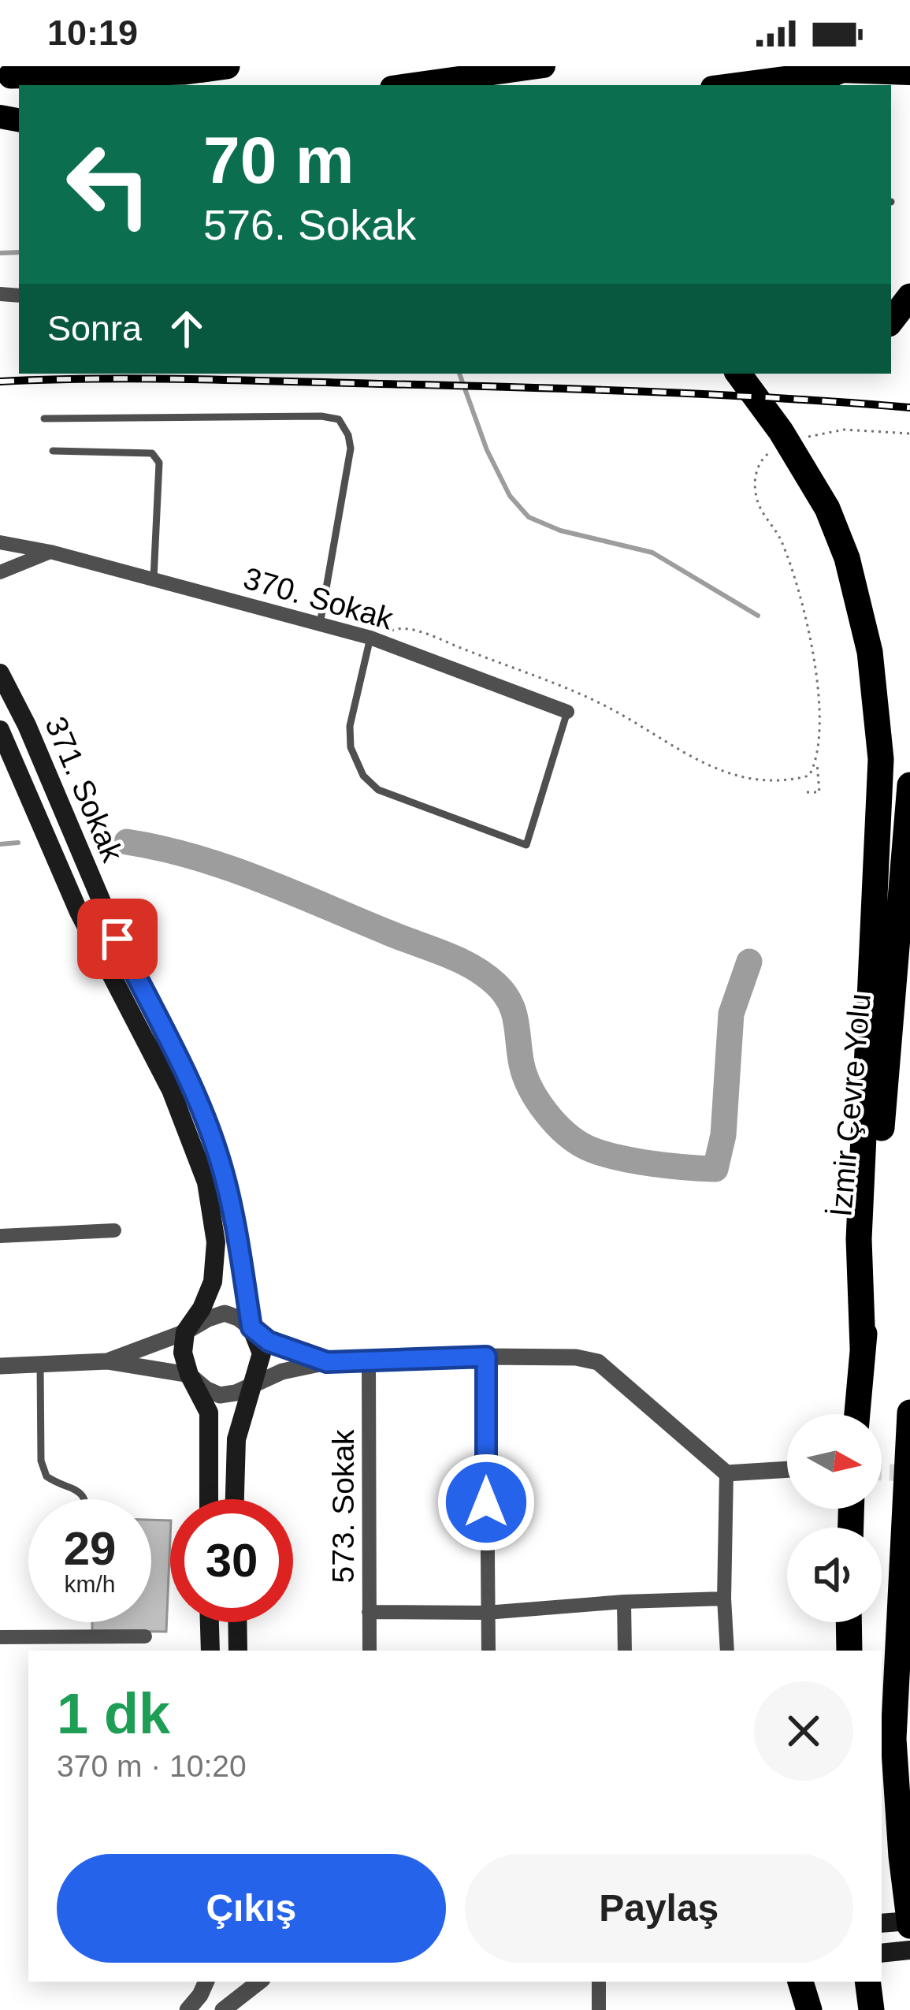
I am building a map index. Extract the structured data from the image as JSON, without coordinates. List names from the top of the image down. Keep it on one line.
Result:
{"streets":{"highway":["İzmir Çevre Yolu"],"main road":["371. Sokak"],"street":["370. Sokak","573. Sokak"]},"north":"right","page":{"status":"10:19","turn":["70 m","576. Sokak"],"then":"Sonra","speed":"29 km/h","limit":"30","heading":["1 dk","370 m · 10:20"],"buttons":["Çıkış","Paylaş"]}}
